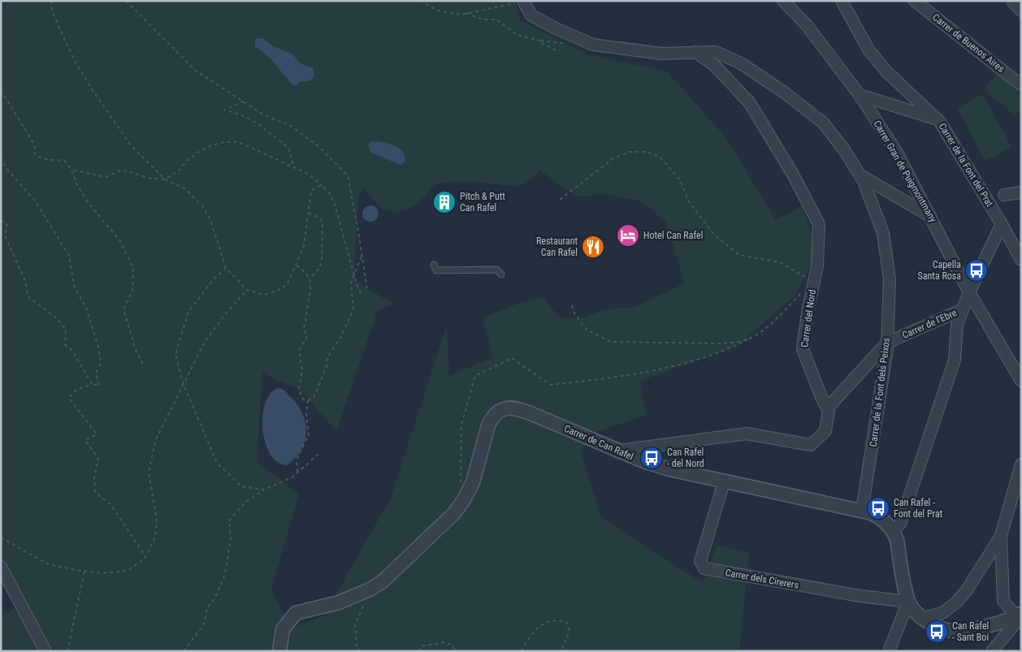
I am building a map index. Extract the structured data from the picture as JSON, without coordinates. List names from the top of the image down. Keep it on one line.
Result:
{"streets":{"street":["Carrer de Buenos Aires","Carrer de la Font del Prat","Carrer Gran de Puigmontmany","Carrer del Nord","Carrer de l'Ebre","Carrer de la Font dels Peixos","Carrer de Can Rafel","Carrer dels Cirerers"]},"crossings":[["Carrer del Nord","Carrer de l'Ebre"],["Carrer del Nord","Carrer de la Font dels Peixos"],["Carrer del Nord","Carrer de Can Rafel"],["Carrer de l'Ebre","Carrer de la Font dels Peixos"],["Carrer de la Font dels Peixos","Carrer de Can Rafel"],["Carrer de Can Rafel","Carrer dels Cirerers"]],"places":{"building":["Pitch & Putt Can Rafel"],"hotel":["Hotel Can Rafel"],"restaurant":["Restaurant Can Rafel"],"bus stop":["Capella Santa Rosa","Can Rafel - del Nord","Can Rafel - Font del Prat","Can Rafel - Sant Boi"]}}
